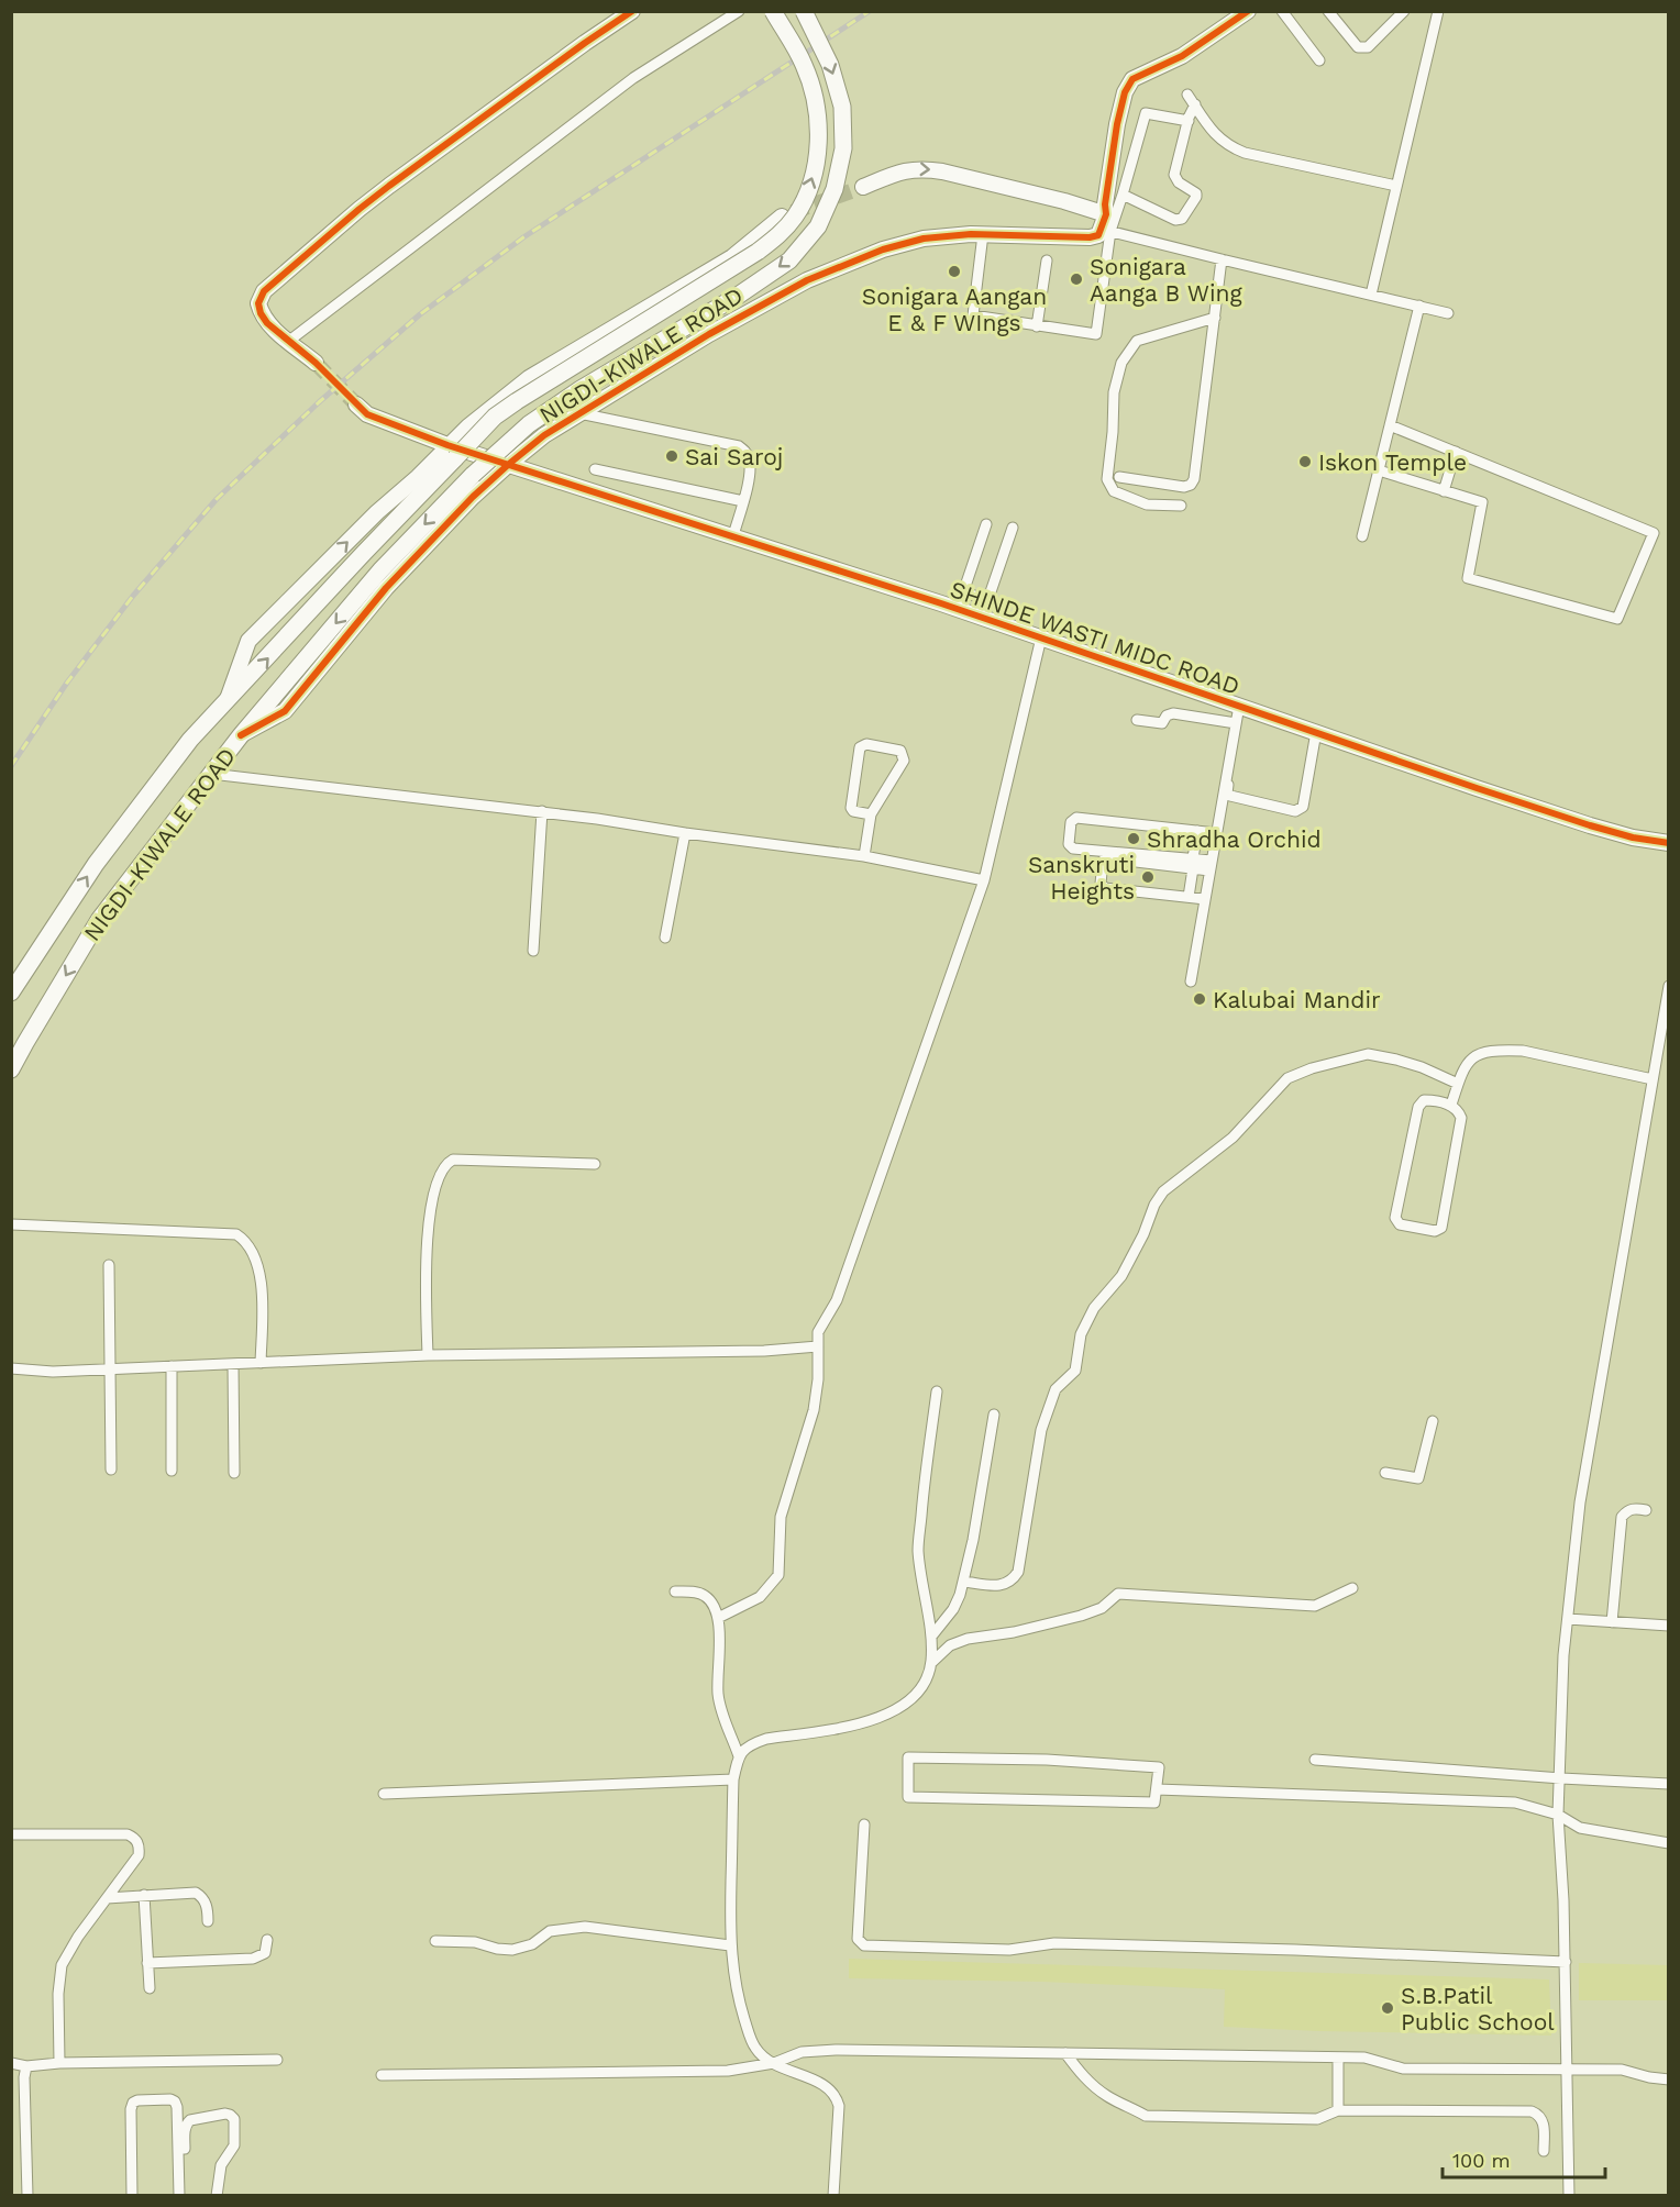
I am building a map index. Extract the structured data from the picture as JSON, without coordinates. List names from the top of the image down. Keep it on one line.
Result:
{"streets":{"main road":["NIGDI-KIWALE ROAD"],"street":["SHINDE WASTI MIDC ROAD"]},"places":["Sonigara Aangan E & F WIngs","Sonigara Aanga B Wing","Sai Saroj","Iskon Temple","Shradha Orchid","Sanskruti Heights","Kalubai Mandir","S.B.Patil Public School"],"scale_bar":"100 m"}
